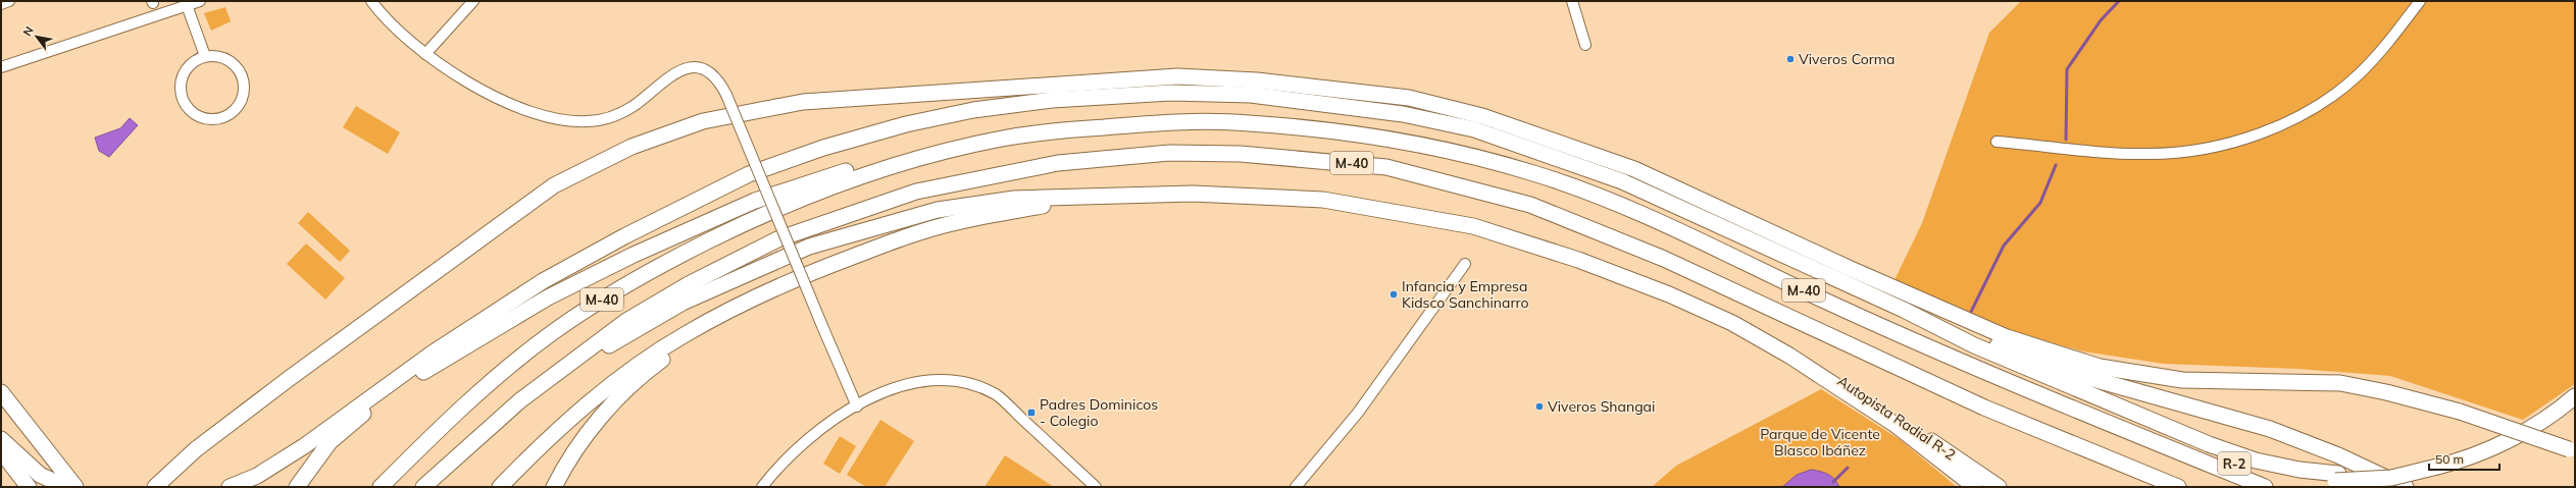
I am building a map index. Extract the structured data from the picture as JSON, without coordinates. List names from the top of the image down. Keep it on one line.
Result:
{"streets":{"highway":["M-40","Autopista Radial R-2","R-2"]},"crossings":[["M-40","R-2"]],"parks":["Parque de Vicente Blasco Ibáñez"],"places":{"other":["Viveros Corma","Infancia y Empresa Kidsco Sanchinarro","Viveros Shangai"],"transit":["Padres Dominicos - Colegio"]},"scale_bar":"50 m","north":"top left"}
